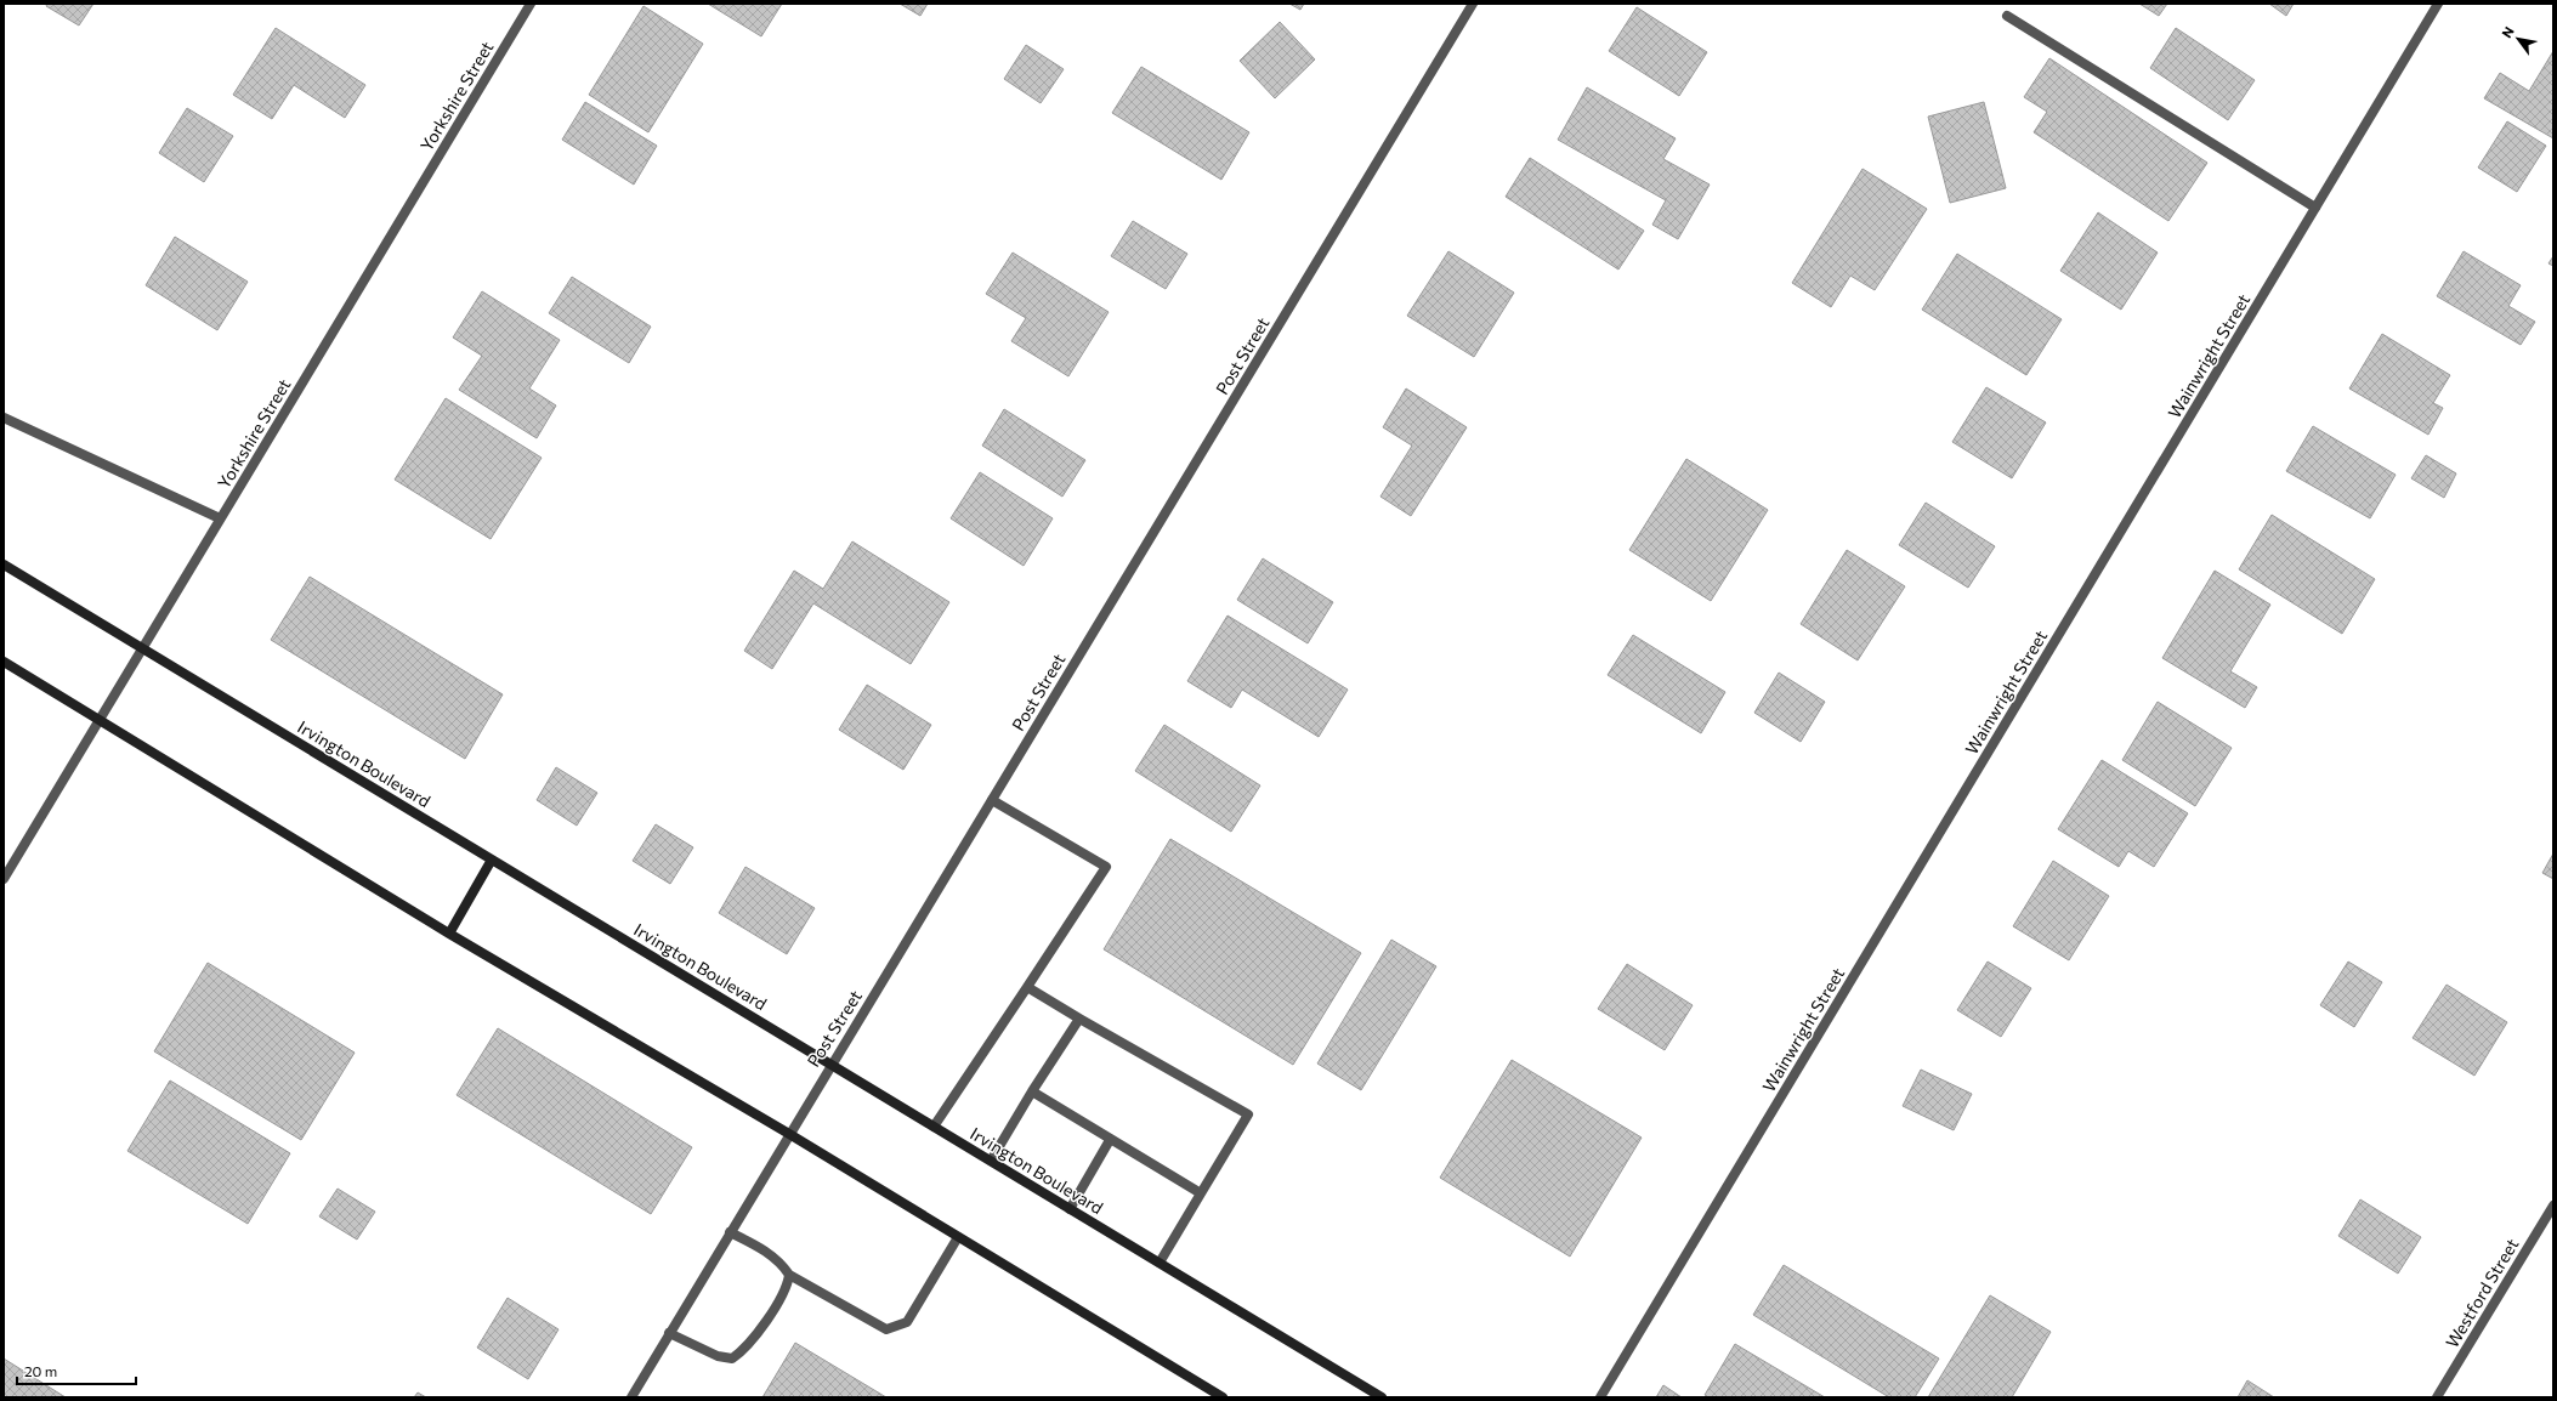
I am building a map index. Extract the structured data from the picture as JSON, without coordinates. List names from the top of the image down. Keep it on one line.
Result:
{"streets":{"main road":["Irvington Boulevard"],"street":["Yorkshire Street","Post Street","Wainwright Street","Westford Street"]},"crossings":[["Yorkshire Street","Irvington Boulevard"],["Post Street","Irvington Boulevard"]],"scale_bar":"20 m","north":"top left"}
